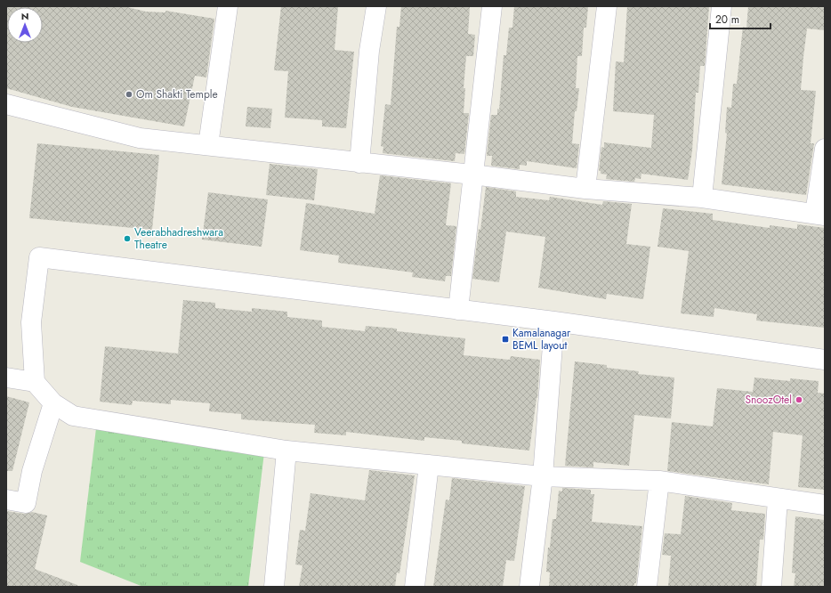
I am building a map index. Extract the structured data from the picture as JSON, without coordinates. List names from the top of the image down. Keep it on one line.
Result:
{"places":{"other":["Om Shakti Temple","Veerabhadreshwara Theatre","SnoozOtel"],"transit":["Kamalanagar BEML layout"]},"scale_bar":"20 m","north":"top"}
